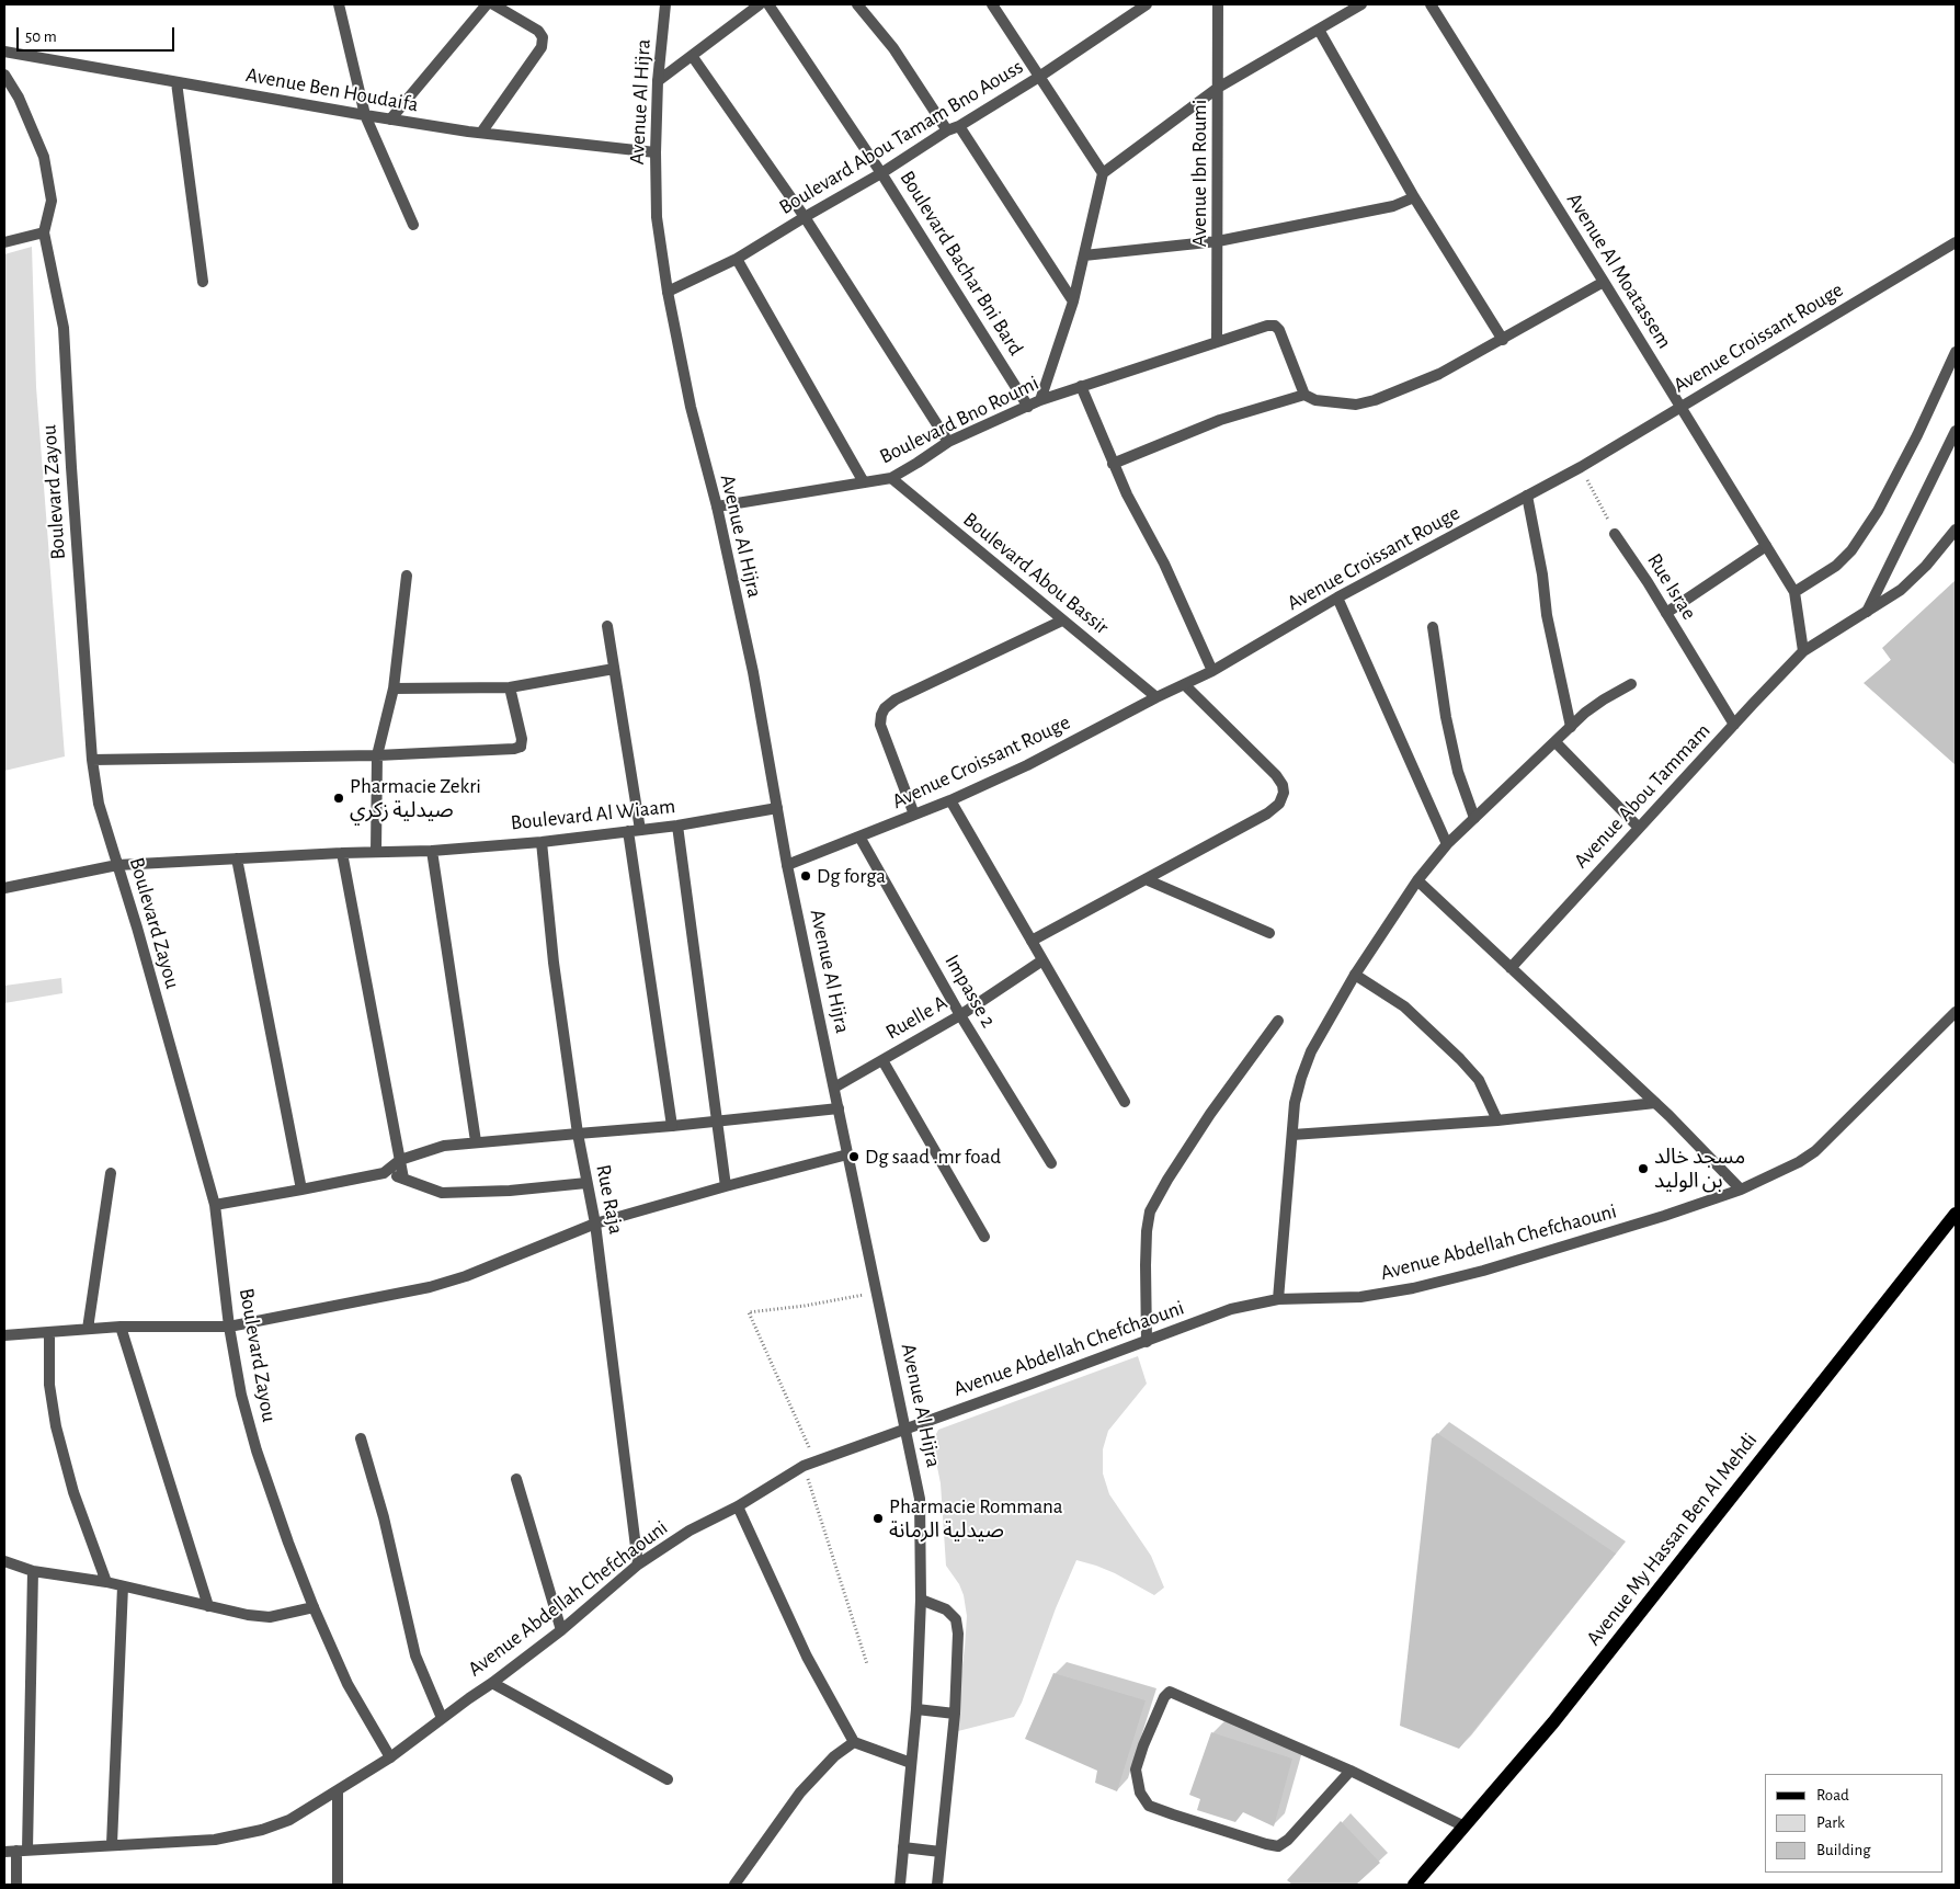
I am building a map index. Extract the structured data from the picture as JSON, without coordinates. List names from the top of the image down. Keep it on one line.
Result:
{"streets":{"main road":["Avenue My Hassan Ben Al Mehdi"],"street":["Avenue Ben Houdaifa","Avenue Al Hijra","Boulevard Abou Tamam Bno Aouss","Avenue Ibn Roumi","Boulevard Bachar Bni Bard","Avenue Al Moatassem","Avenue Croissant Rouge","Boulevard Bno Roumi","Boulevard Zayou","Boulevard Abou Bassir","Rue Israe","Avenue Abou Tammam","Boulevard Al Wiaam","Impasse 2","Ruelle A","Rue Raja","Avenue Abdellah Chefchaouni"]},"crossings":[["Avenue Ben Houdaifa","Avenue Al Hijra"],["Avenue Al Hijra","Boulevard Abou Tamam Bno Aouss"],["Avenue Al Hijra","Avenue Croissant Rouge"],["Avenue Al Hijra","Boulevard Bno Roumi"],["Avenue Al Hijra","Boulevard Al Wiaam"],["Avenue Al Hijra","Ruelle A"],["Avenue Al Hijra","Avenue Abdellah Chefchaouni"],["Boulevard Abou Tamam Bno Aouss","Boulevard Bachar Bni Bard"],["Avenue Ibn Roumi","Boulevard Bno Roumi"],["Boulevard Bachar Bni Bard","Boulevard Bno Roumi"],["Avenue Al Moatassem","Avenue Croissant Rouge"],["Avenue Al Moatassem","Avenue Abou Tammam"],["Avenue Croissant Rouge","Boulevard Abou Bassir"],["Avenue Croissant Rouge","Impasse 2"],["Boulevard Bno Roumi","Boulevard Abou Bassir"],["Boulevard Zayou","Boulevard Al Wiaam"],["Boulevard Zayou","Avenue Abdellah Chefchaouni"],["Rue Israe","Avenue Abou Tammam"],["Boulevard Al Wiaam","Rue Raja"],["Impasse 2","Ruelle A"],["Rue Raja","Avenue Abdellah Chefchaouni"]],"places":["Pharmacie Zekri صيدلية زكري","Dg forga","Dg saad .mr foad","مسجد خالد بن الوليد","Pharmacie Rommana صيدلية الرمانة"],"legend":["Road","Park","Building"],"scale_bar":"50 m"}
